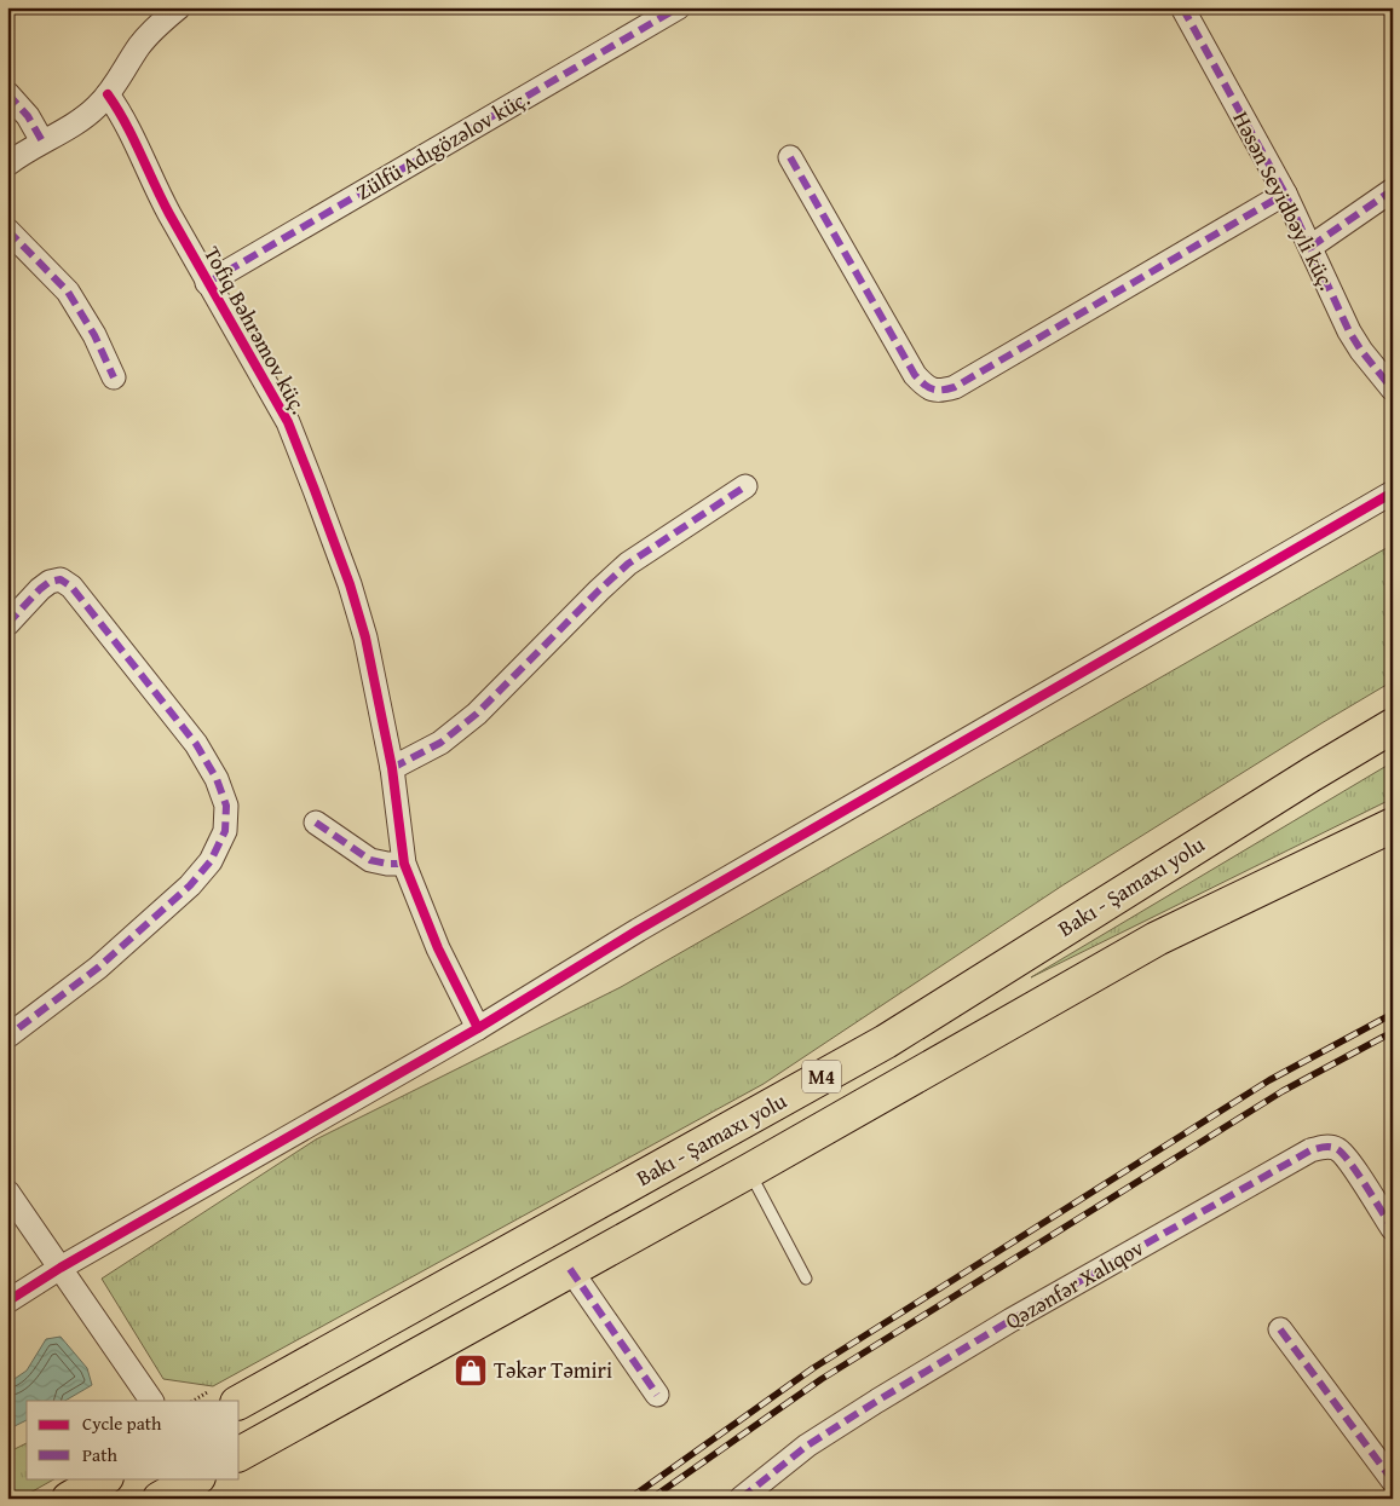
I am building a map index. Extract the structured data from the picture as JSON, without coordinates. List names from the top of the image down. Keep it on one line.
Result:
{"streets":{"highway":["Bakı - Şamaxı yolu","M4"],"street":["Zülfü Adıgözəlov küç.","Həsən Seyidbəyli küç.","Tofiq Bəhrəmov küç.","Qəzənfər Xalıqov"]},"crossings":[["Zülfü Adıgözəlov küç.","Tofiq Bəhrəmov küç."]],"places":{"shop":["Təkər Təmiri"]},"legend":["Cycle path","Path"]}
